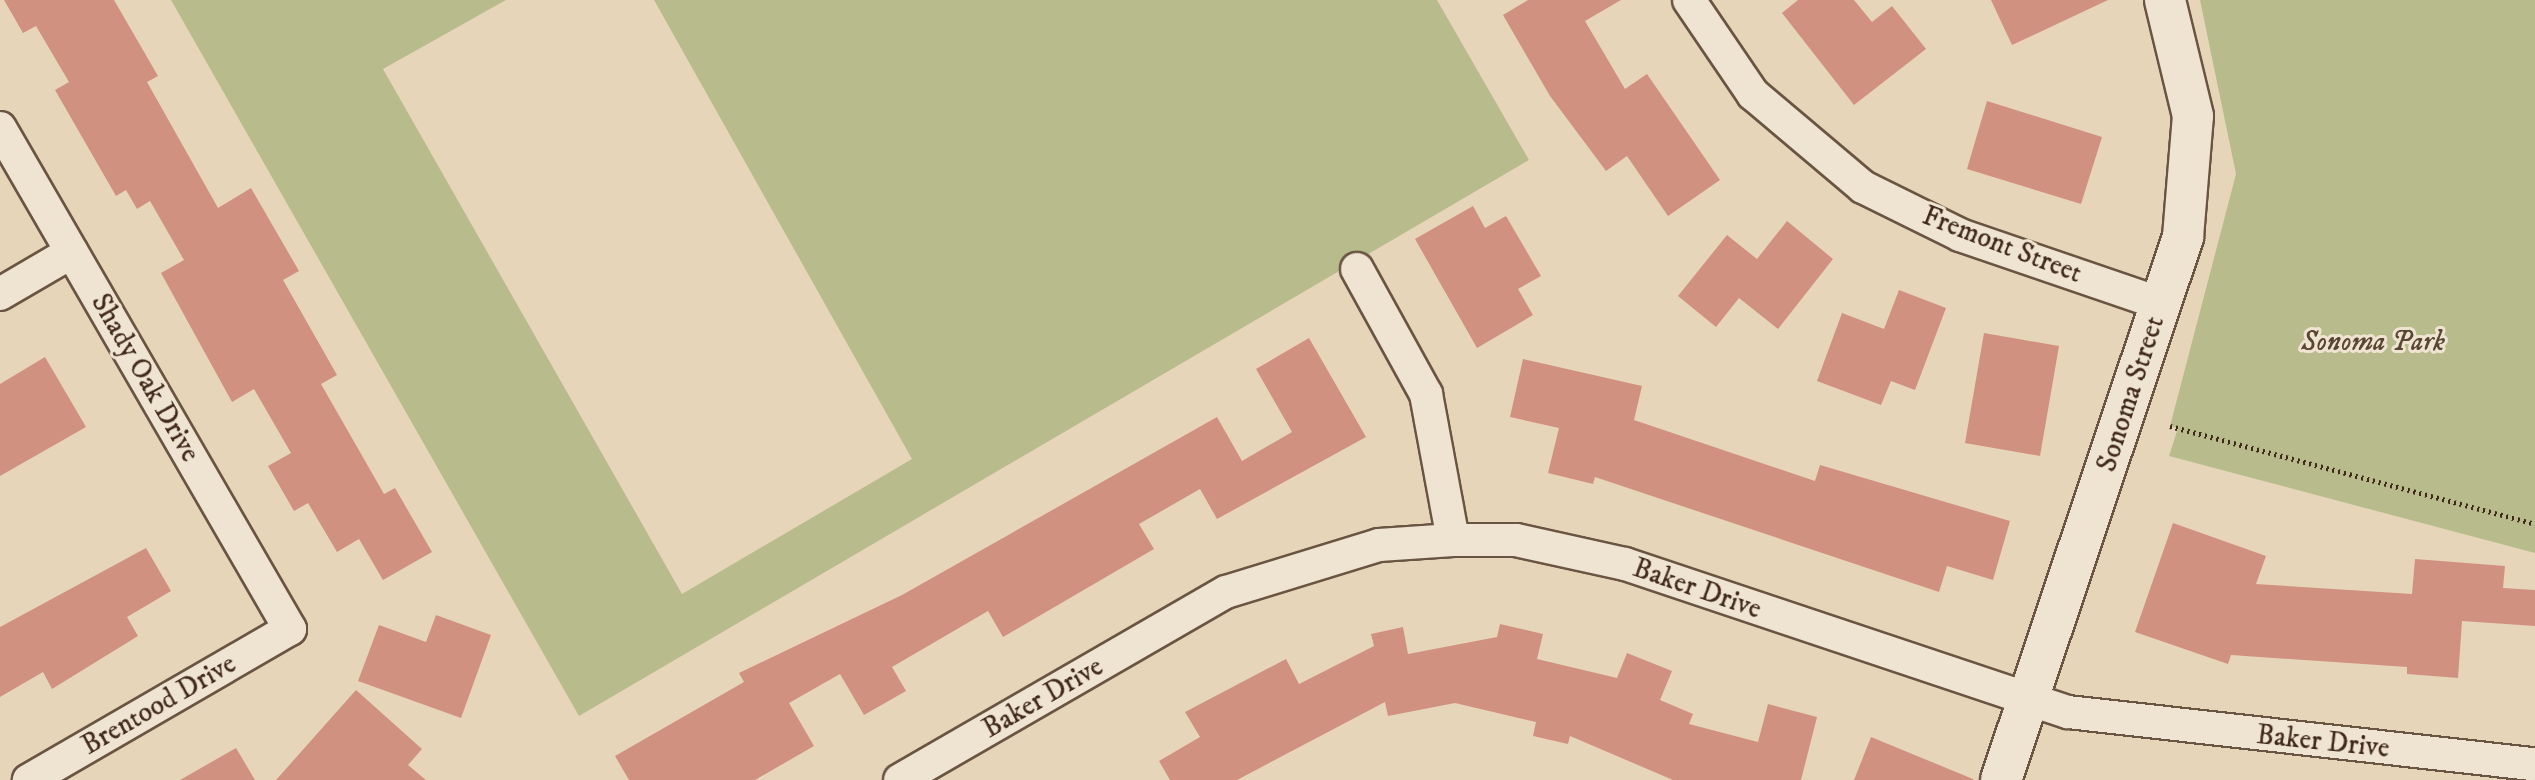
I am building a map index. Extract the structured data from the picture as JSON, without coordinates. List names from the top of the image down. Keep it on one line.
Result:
{"streets":{"street":["Fremont Street","Shady Oak Drive","Sonoma Street","Baker Drive","Brentood Drive"]},"crossings":[["Fremont Street","Sonoma Street"],["Shady Oak Drive","Brentood Drive"],["Sonoma Street","Baker Drive"]],"parks":["Sonoma Park"]}
